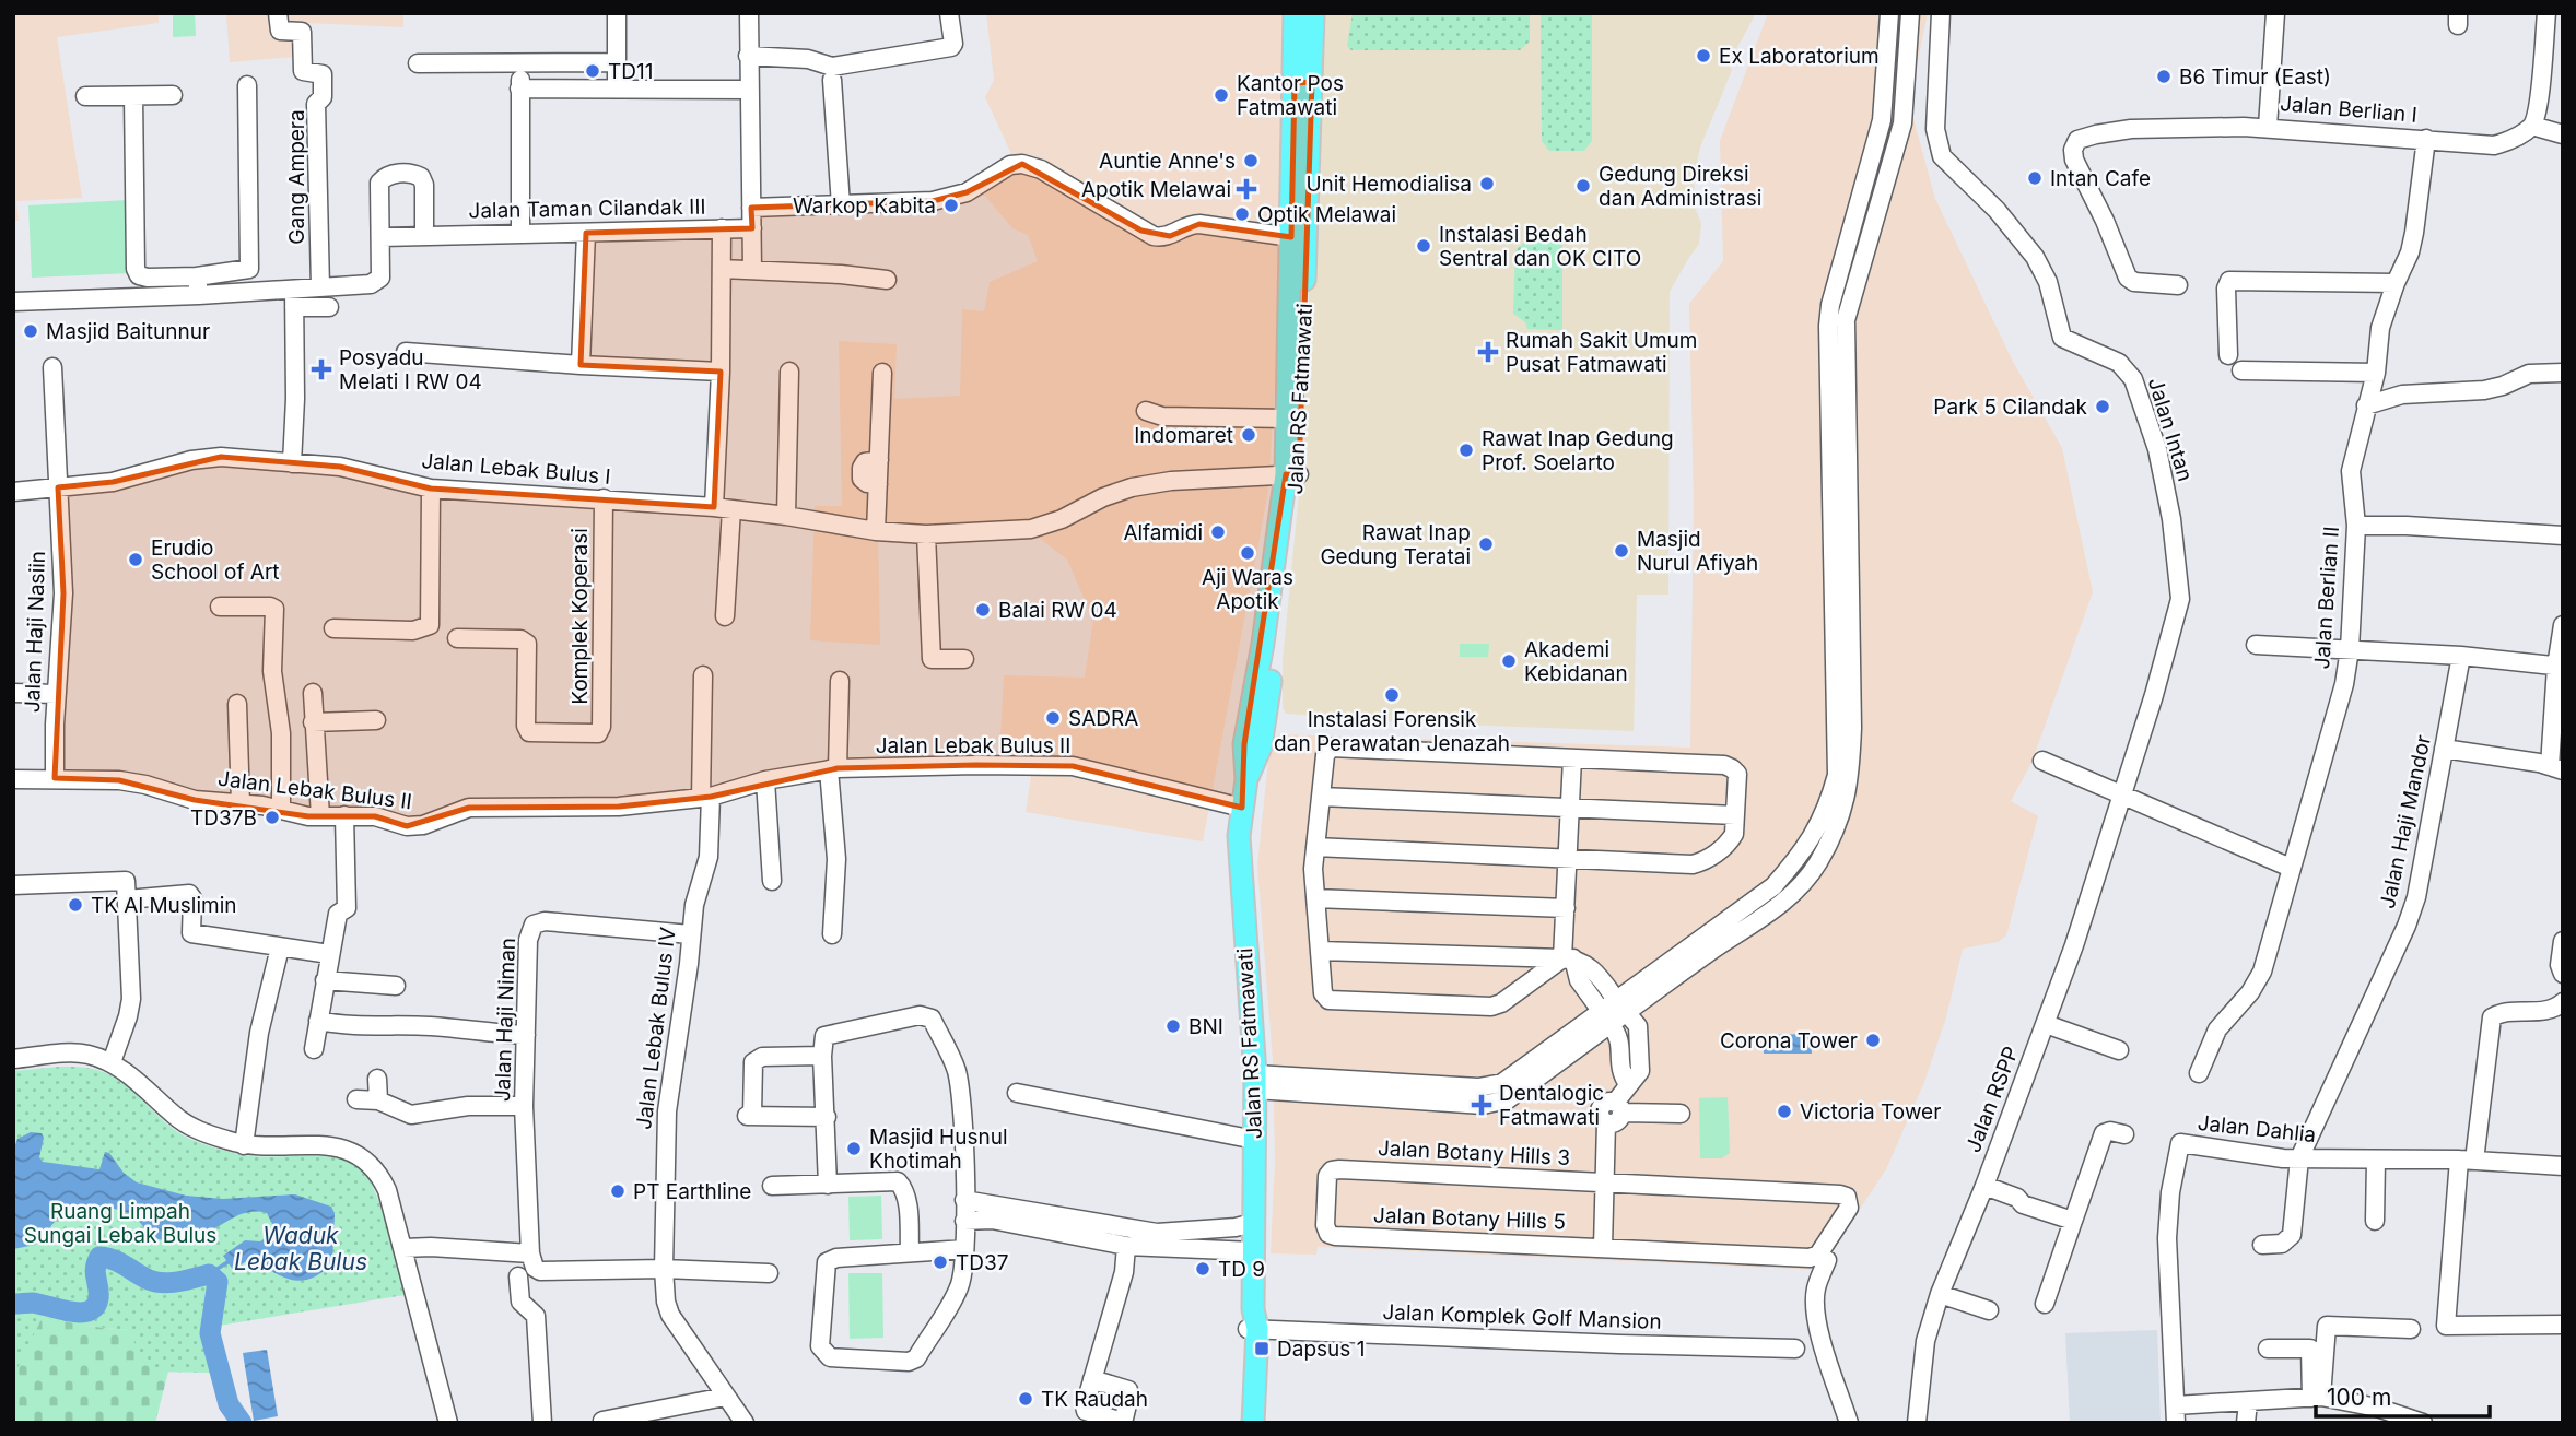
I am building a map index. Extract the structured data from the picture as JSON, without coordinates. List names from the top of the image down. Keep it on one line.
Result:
{"streets":{"main road":["Jalan RS Fatmawati"],"street":["Jalan Berlian I","Gang Ampera","Jalan Taman Cilandak III","Jalan Intan","Jalan Lebak Bulus I","Jalan Berlian II","Komplek Koperasi","Jalan Haji Nasiin","Jalan Lebak Bulus II","Jalan Haji Mandor","Jalan Haji Niman","Jalan Lebak Bulus IV","Jalan RSPP","Jalan Dahlia","Jalan Botany Hills 3","Jalan Botany Hills 5","Jalan Komplek Golf Mansion"]},"crossings":[["Jalan Berlian I","Jalan Berlian II"],["Jalan RS Fatmawati","Jalan Lebak Bulus I"],["Jalan RS Fatmawati","Jalan Lebak Bulus II"],["Jalan RS Fatmawati","Jalan Komplek Golf Mansion"],["Jalan Intan","Jalan RSPP"],["Jalan Lebak Bulus I","Komplek Koperasi"],["Jalan Lebak Bulus I","Jalan Haji Nasiin"],["Jalan Haji Nasiin","Jalan Lebak Bulus II"],["Jalan Lebak Bulus II","Jalan Lebak Bulus IV"],["Jalan Haji Mandor","Jalan Dahlia"],["Jalan Haji Niman","Jalan Lebak Bulus IV"],["Jalan Botany Hills 3","Jalan Botany Hills 5"]],"water":["Waduk Lebak Bulus"],"parks":["Ruang Limpah Sungai Lebak Bulus"],"places":{"other":["Ex Laboratorium","TD11","B6 Timur (East)","Kantor Pos Fatmawati","Auntie Anne's","Intan Cafe","Unit Hemodialisa","Gedung Direksi dan Administrasi","Warkop Kabita","Optik Melawai","Instalasi Bedah Sentral dan OK CITO","Masjid Baitunnur","Park 5 Cilandak","Indomaret","Rawat Inap Gedung Prof. Soelarto","Alfamidi","Rawat Inap Gedung Teratai","Masjid Nurul Afiyah","Aji Waras Apotik","Erudio School of Art","Balai RW 04","Akademi Kebidanan","Instalasi Forensik dan Perawatan Jenazah","SADRA","TD37B","TK Al Muslimin","BNI","Corona Tower","Victoria Tower","Masjid Husnul Khotimah","PT Earthline","TD37","TD 9","TK Raudah"],"health":["Apotik Melawai","Rumah Sakit Umum Pusat Fatmawati","Posyadu Melati I RW 04","Dentalogic Fatmawati"],"transit":["Dapsus 1"]},"scale_bar":"100 m"}
